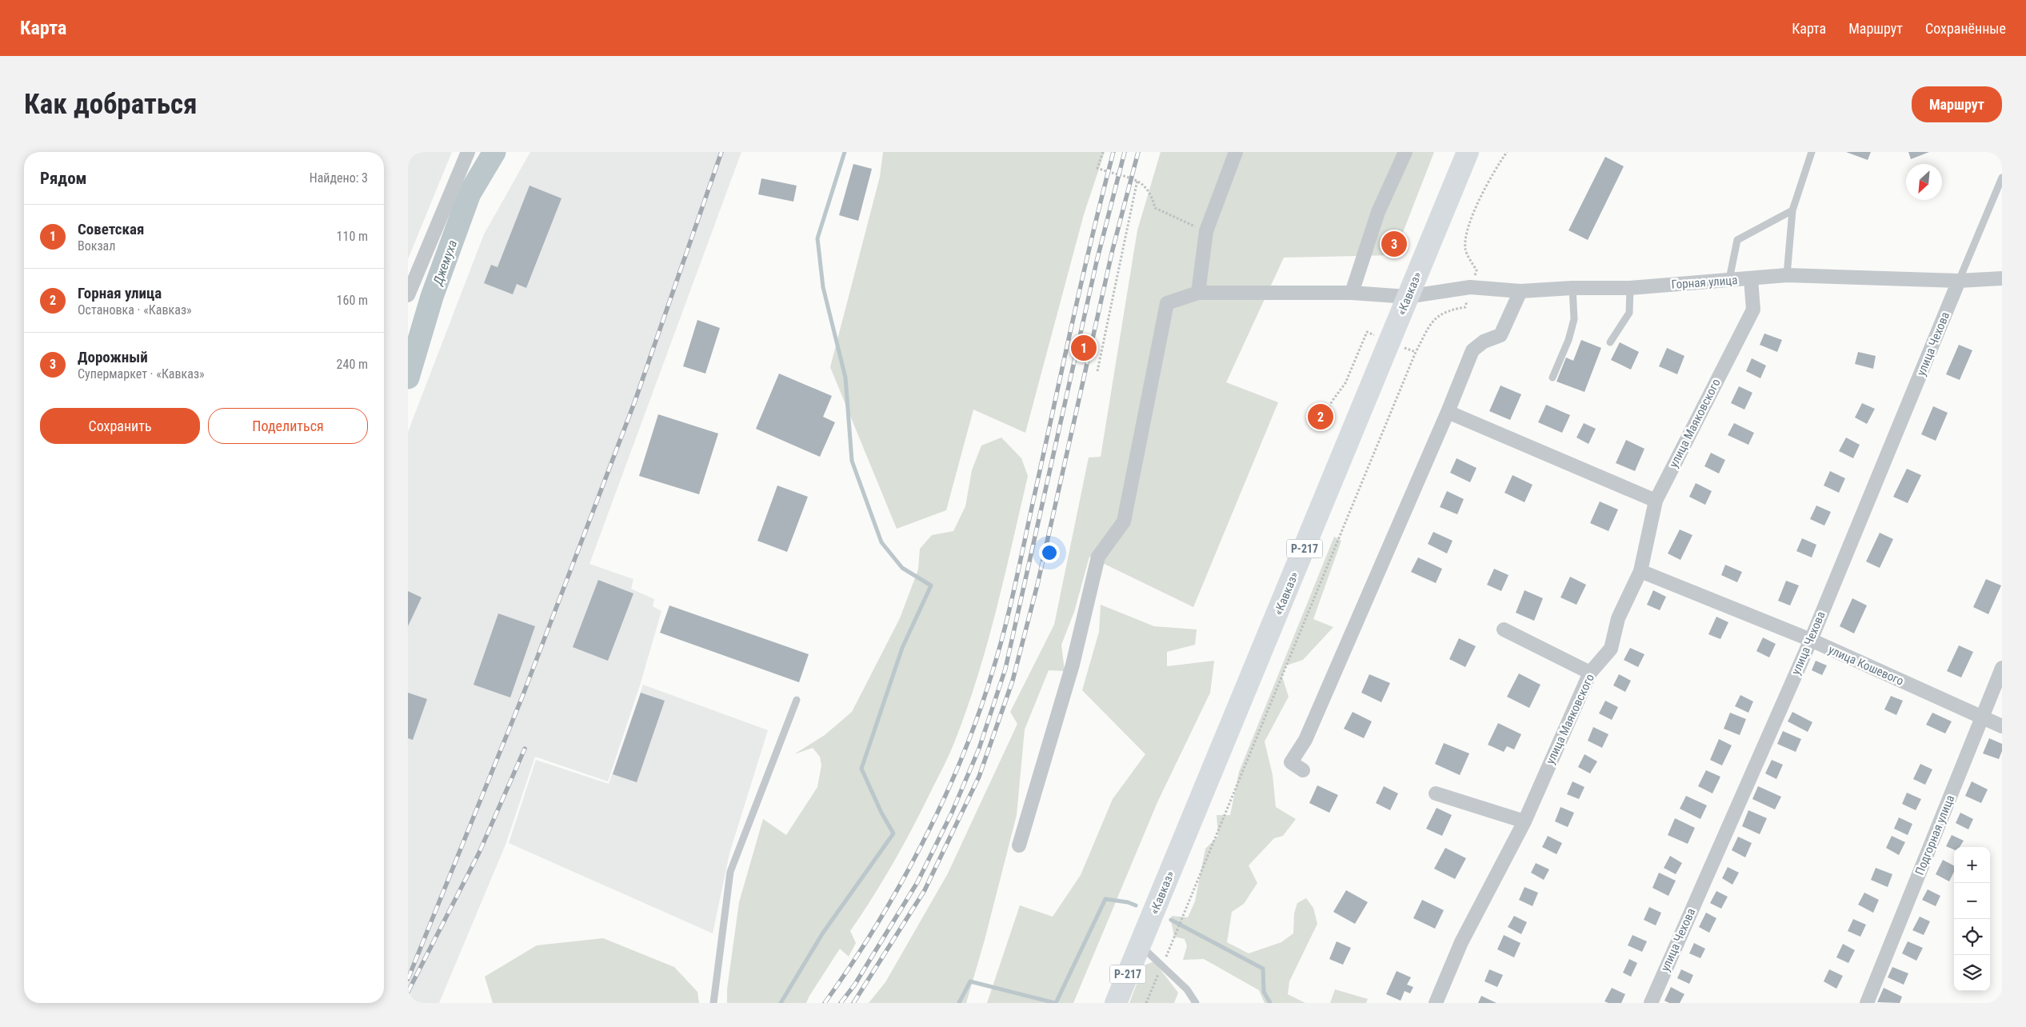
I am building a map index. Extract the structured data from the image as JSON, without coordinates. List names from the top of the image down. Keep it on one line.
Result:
{"streets":{"highway":["«Кавказ»","Р-217"],"street":["Горная улица","улица Чехова","улица Маяковского","улица Кошевого","Подгорная улица"]},"crossings":[["Горная улица","«Кавказ»"],["Горная улица","улица Чехова"],["Горная улица","улица Маяковского"],["«Кавказ»","Р-217"],["улица Чехова","улица Кошевого"],["улица Маяковского","улица Кошевого"],["улица Кошевого","Подгорная улица"]],"water":["Джемуха"],"north":"bottom left","page":{"header":"Карта","nav":["Карта","Маршрут","Сохранённые"],"buttons":["Маршрут",["Сохранить","Поделиться"]],"title":"Как добраться","heading":["Рядом","Найдено: 3"],"list":[{"mark":"1","name":"Советская","note":"Вокзал","value":"110 m"},{"mark":"2","name":"Горная улица","note":"Остановка · «Кавказ»","value":"160 m"},{"mark":"3","name":"Дорожный","note":"Супермаркет · «Кавказ»","value":"240 m"}],"pins":["3","1","2"],"map_buttons":["+","−"]}}
